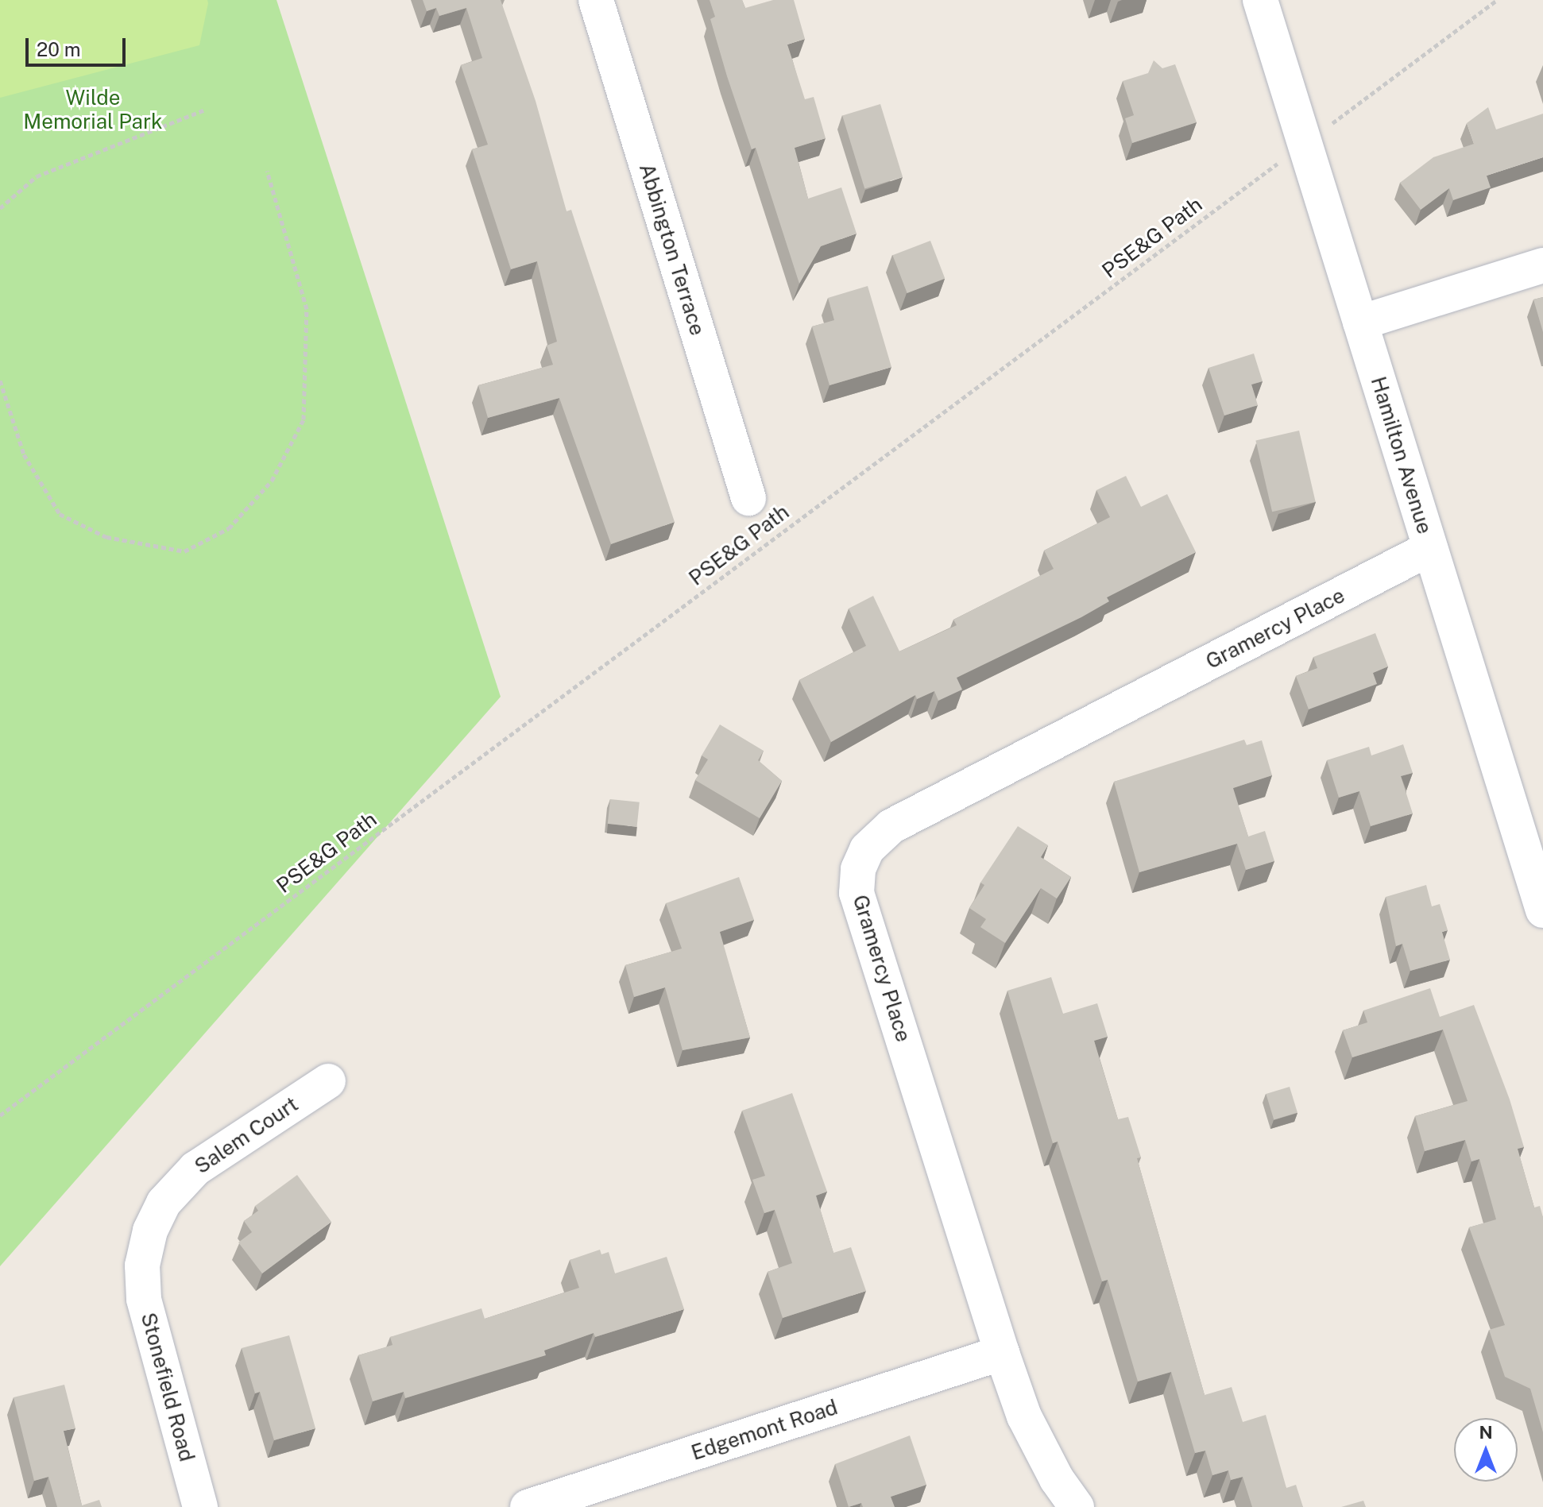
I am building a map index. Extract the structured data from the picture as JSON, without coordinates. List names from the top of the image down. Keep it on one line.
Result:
{"streets":{"street":["Abbington Terrace","Hamilton Avenue","Gramercy Place","Salem Court","Stonefield Road","Edgemont Road"],"path":["PSE&G Path"]},"crossings":[["PSE&G Path","Hamilton Avenue"],["Hamilton Avenue","Gramercy Place"],["Gramercy Place","Edgemont Road"],["Salem Court","Stonefield Road"]],"parks":["Wilde Memorial Park"],"scale_bar":"20 m","north":"top"}
